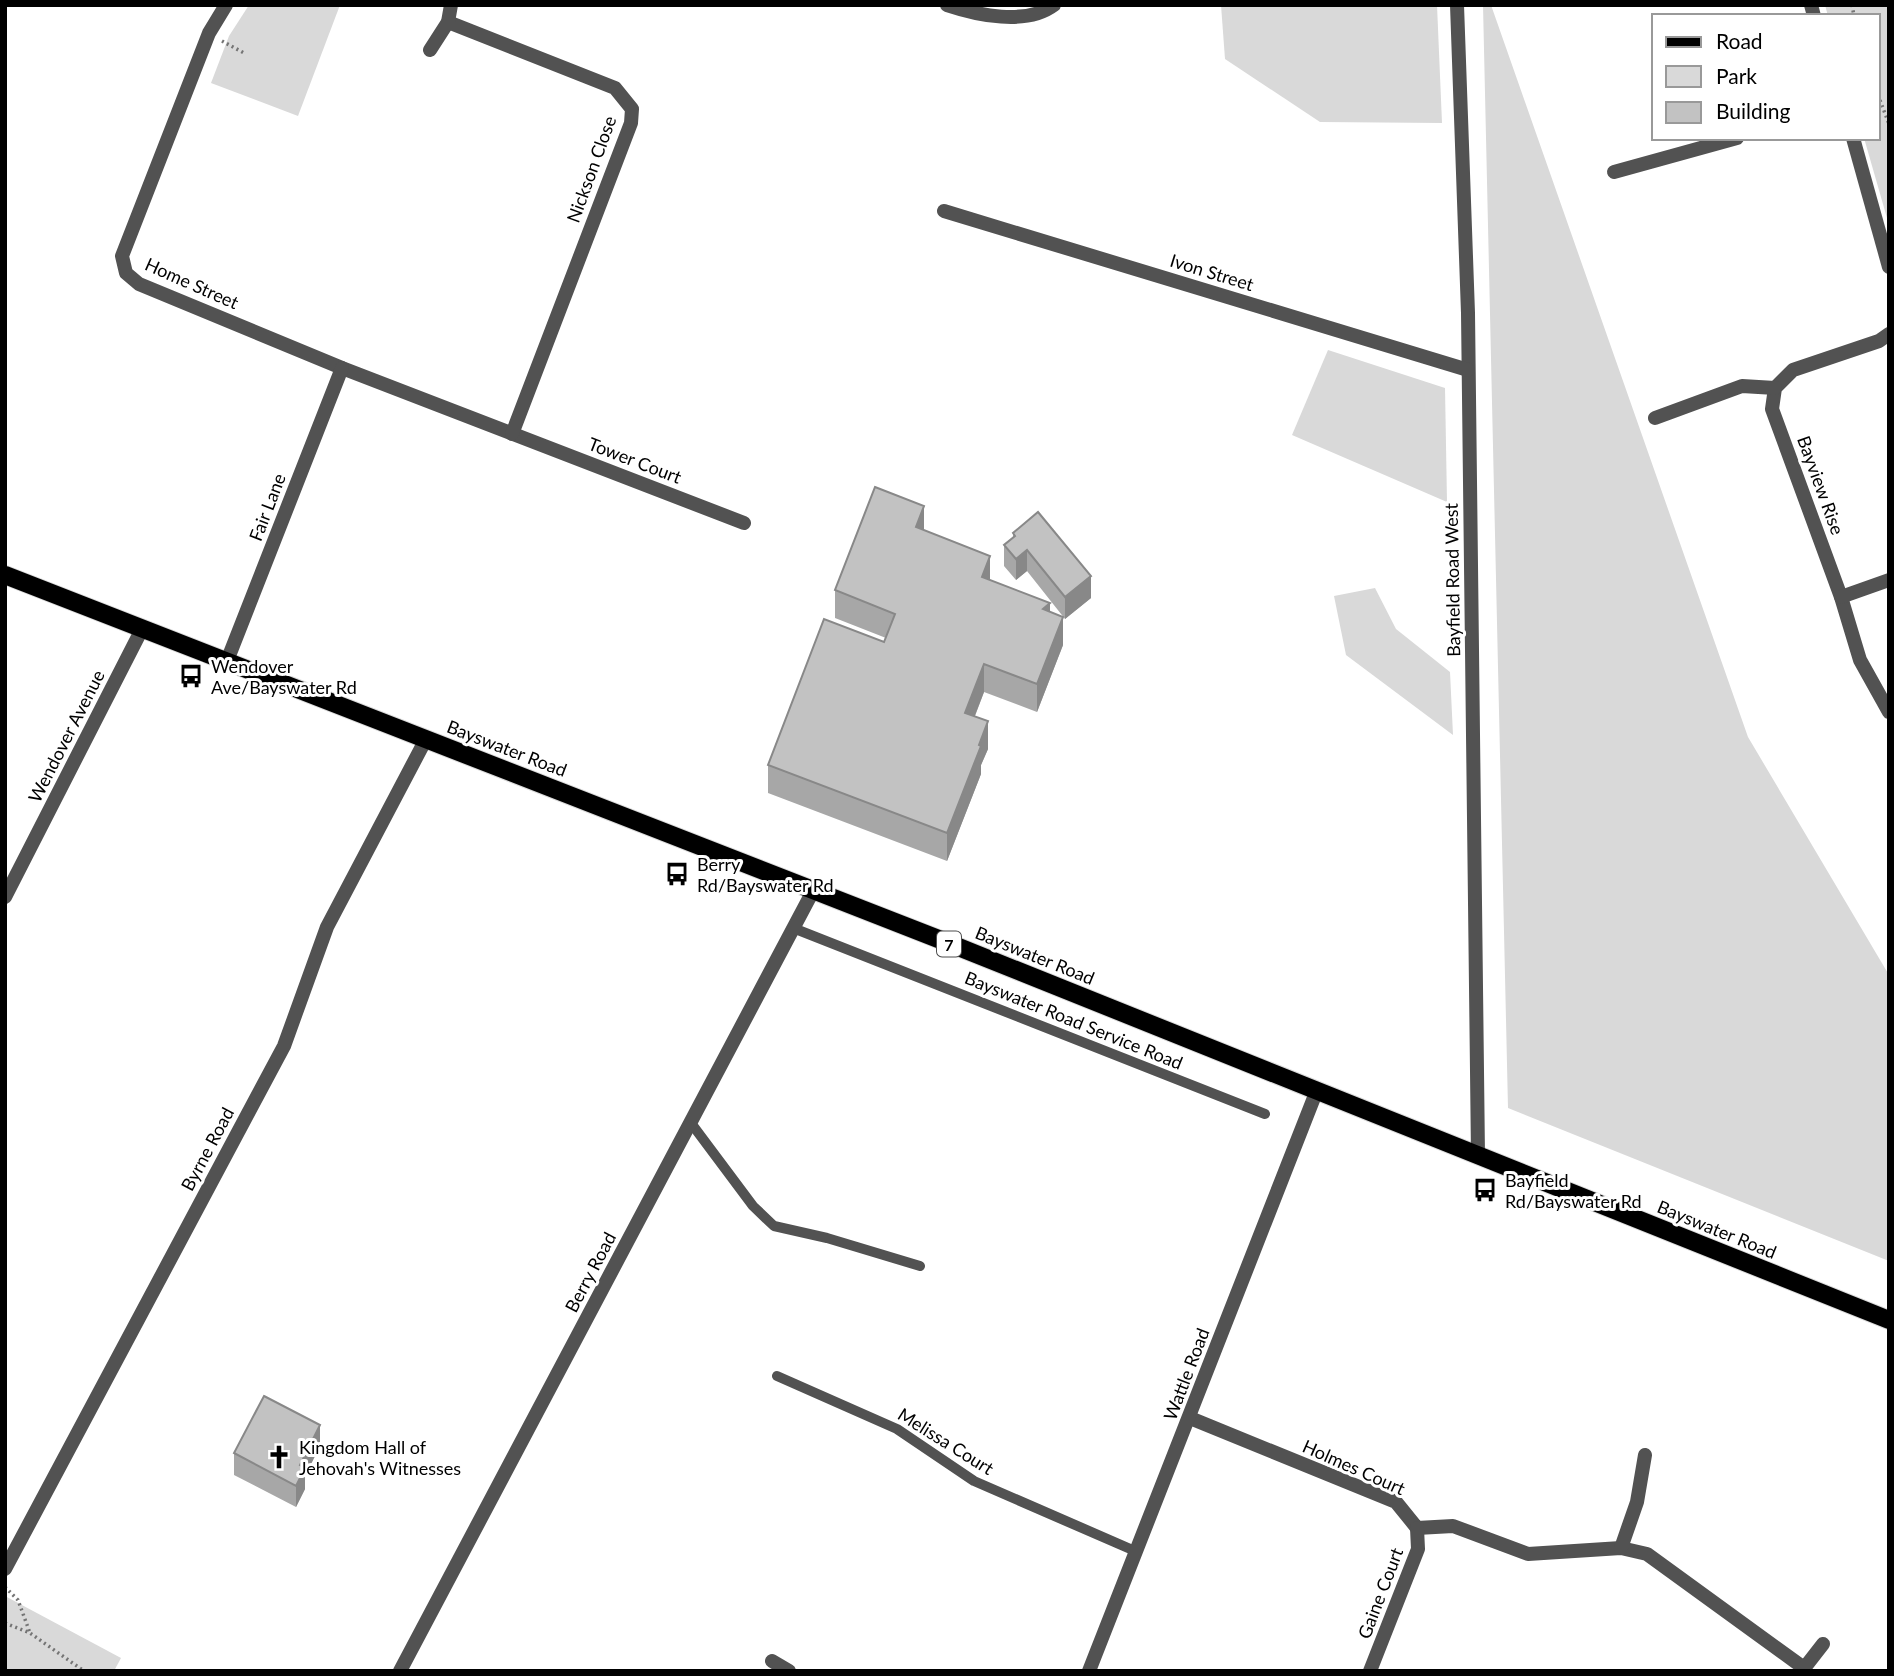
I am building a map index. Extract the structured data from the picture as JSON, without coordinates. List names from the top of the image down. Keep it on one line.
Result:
{"streets":{"main road":["Bayswater Road","7"],"street":["Nickson Close","Ivon Street","Home Street","Tower Court","Bayview Rise","Fair Lane","Bayfield Road West","Wendover Avenue","Byrne Road","Berry Road","Wattle Road","Holmes Court","Gaine Court"],"lane":["Bayswater Road Service Road","Melissa Court"]},"crossings":[["Nickson Close","Home Street"],["Nickson Close","Tower Court"],["Ivon Street","Bayfield Road West"],["Home Street","Tower Court"],["Home Street","Fair Lane"],["Fair Lane","Bayswater Road"],["Bayfield Road West","Bayswater Road"],["Wendover Avenue","Bayswater Road"],["Bayswater Road","Byrne Road"],["Bayswater Road","Berry Road"],["Bayswater Road","Wattle Road"],["Bayswater Road Service Road","Berry Road"],["Wattle Road","Melissa Court"],["Wattle Road","Holmes Court"],["Holmes Court","Gaine Court"]],"places":{"bus stop":["Wendover Ave/Bayswater Rd","Berry Rd/Bayswater Rd","Bayfield Rd/Bayswater Rd"],"church":["Kingdom Hall of Jehovah's Witnesses"]},"legend":["Road","Park","Building"]}
